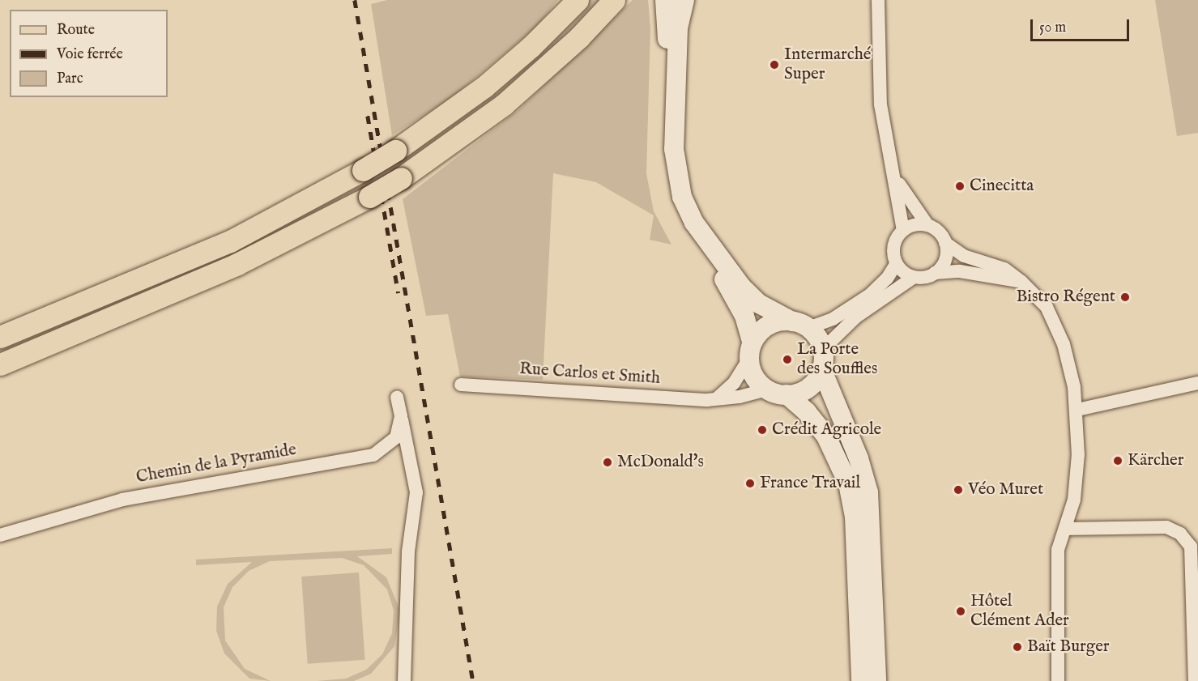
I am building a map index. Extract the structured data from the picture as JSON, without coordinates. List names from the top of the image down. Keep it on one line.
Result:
{"streets":{"street":["Rue Carlos et Smith","Chemin de la Pyramide"]},"places":["Intermarché Super","Cinecitta","Bistro Régent","La Porte des Souffles","Crédit Agricole","Kärcher","McDonald's","France Travail","Véo Muret","Hôtel Clément Ader","Baït Burger"],"legend":["Route","Voie ferrée","Parc"],"scale_bar":"50 m"}
